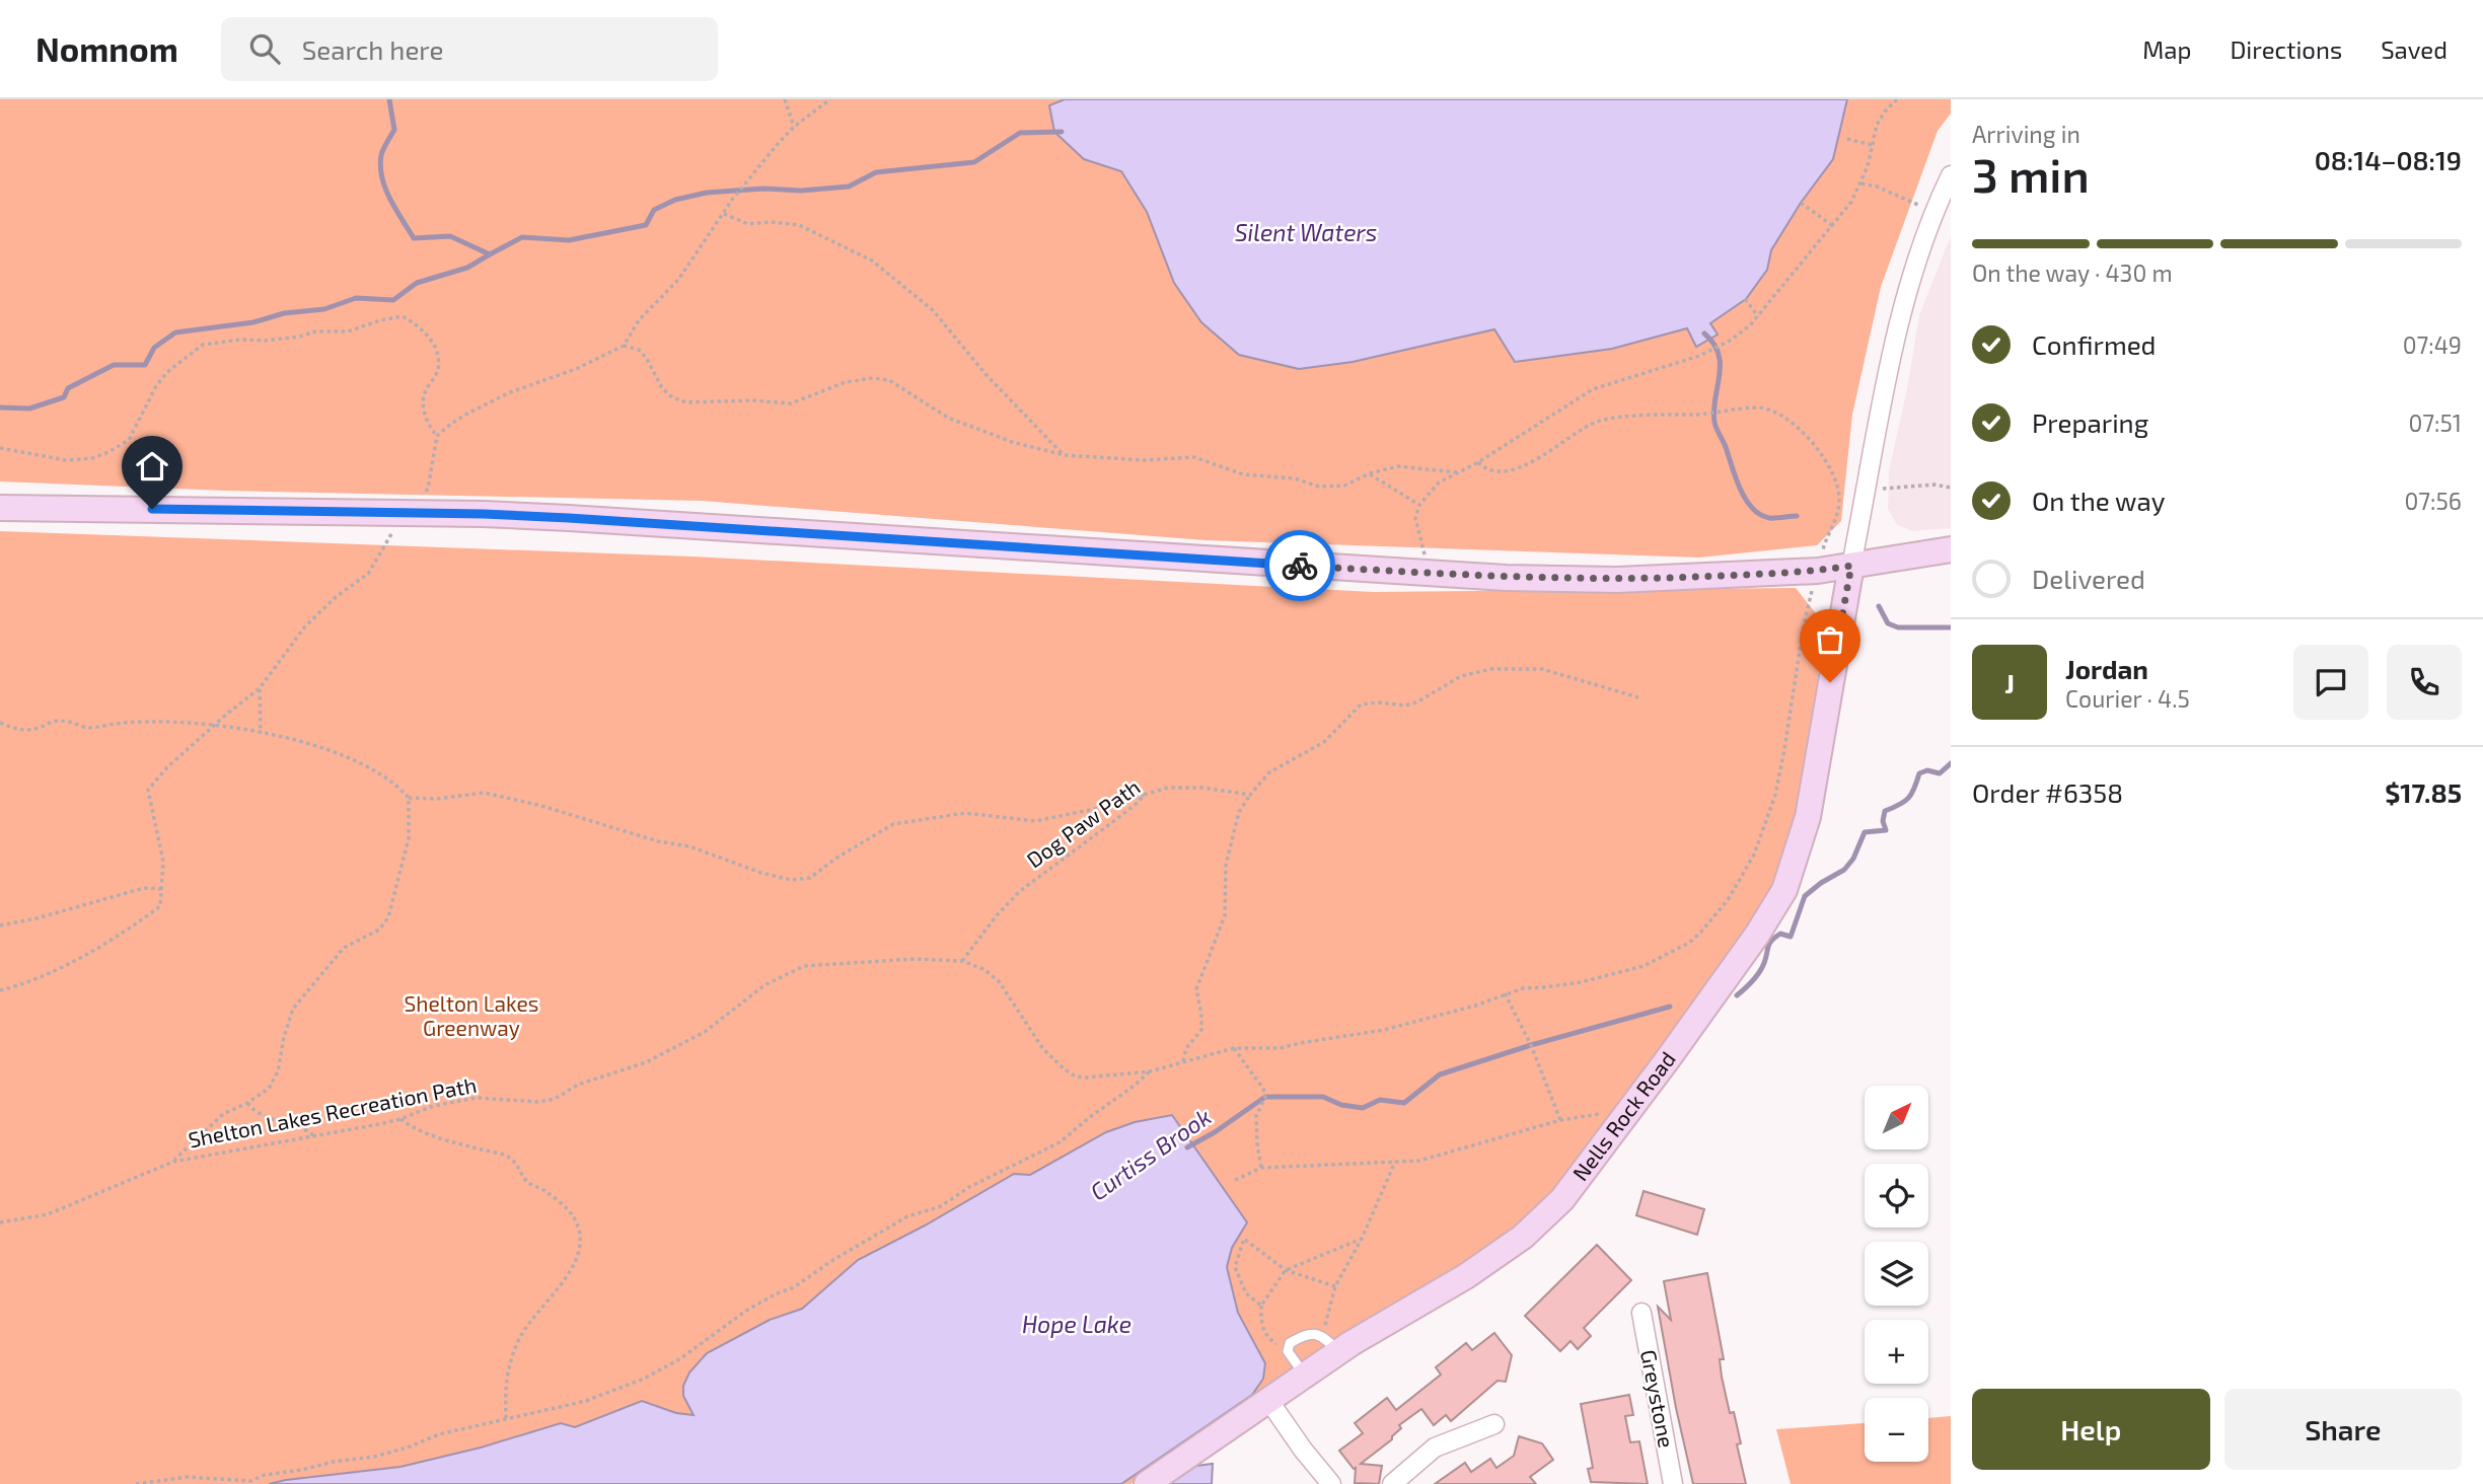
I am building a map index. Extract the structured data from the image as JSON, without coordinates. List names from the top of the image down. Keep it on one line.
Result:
{"streets":{"main road":["Nells Rock Road"],"street":["Greystone"],"path":["Dog Paw Path","Shelton Lakes Recreation Path"]},"crossings":[["Dog Paw Path","Shelton Lakes Recreation Path"]],"water":["Silent Waters","Curtiss Brook","Hope Lake"],"parks":["Shelton Lakes Greenway"],"north":"top right","page":{"header":"Nomnom","search":"Search here","nav":["Map","Directions","Saved"],"heading":["3 min","Arriving in","08:14–08:19"],"panel":["Jordan","Courier · 4.5","Order #6358","$17.85"],"bar":"On the way · 430 m","list":[["Confirmed","07:49"],["Preparing","07:51"],["On the way","07:56"],"Delivered"],"round":"J","map_buttons":["+","−"],"buttons":["Help","Share"]}}
